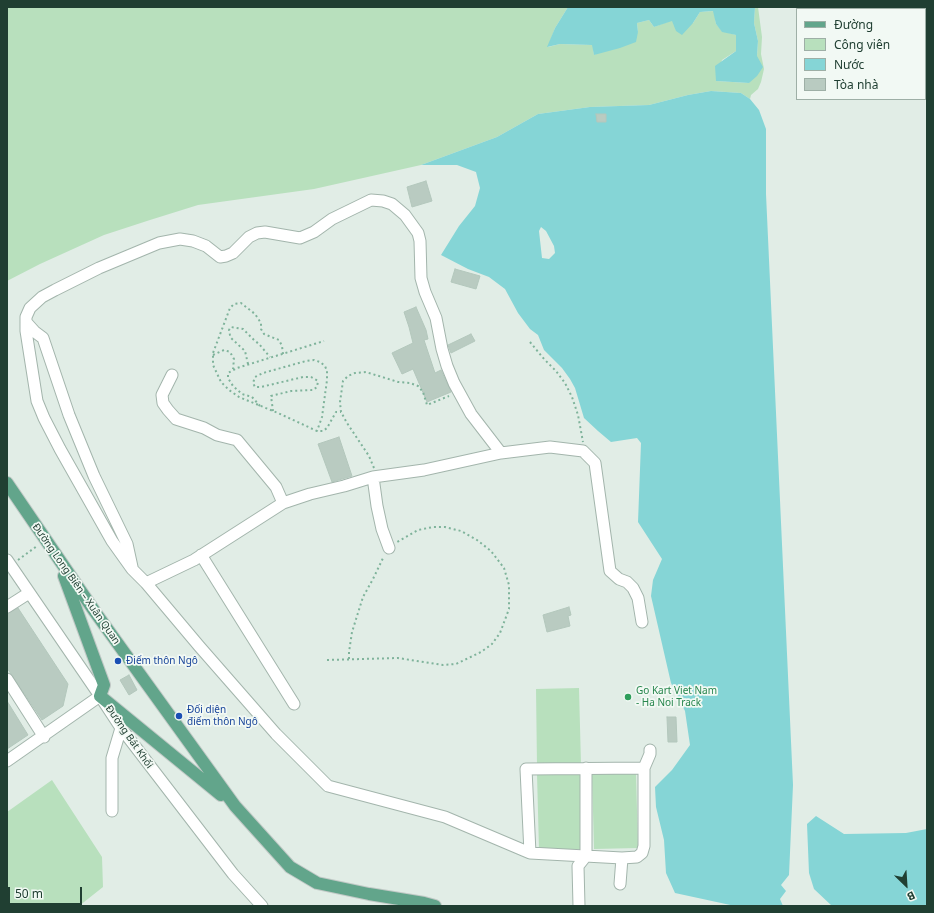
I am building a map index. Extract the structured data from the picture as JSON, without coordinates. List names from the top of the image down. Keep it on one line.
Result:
{"streets":{"main road":["Đường Long Biên – Xuân Quan"],"street":["Đường Bát Khối"]},"places":["Điếm thôn Ngô","Go Kart Viet Nam - Ha Noi Track","Đối diện điếm thôn Ngô"],"legend":["Đường","Công viên","Nước","Tòa nhà"],"scale_bar":"50 m","north":"bottom right"}
